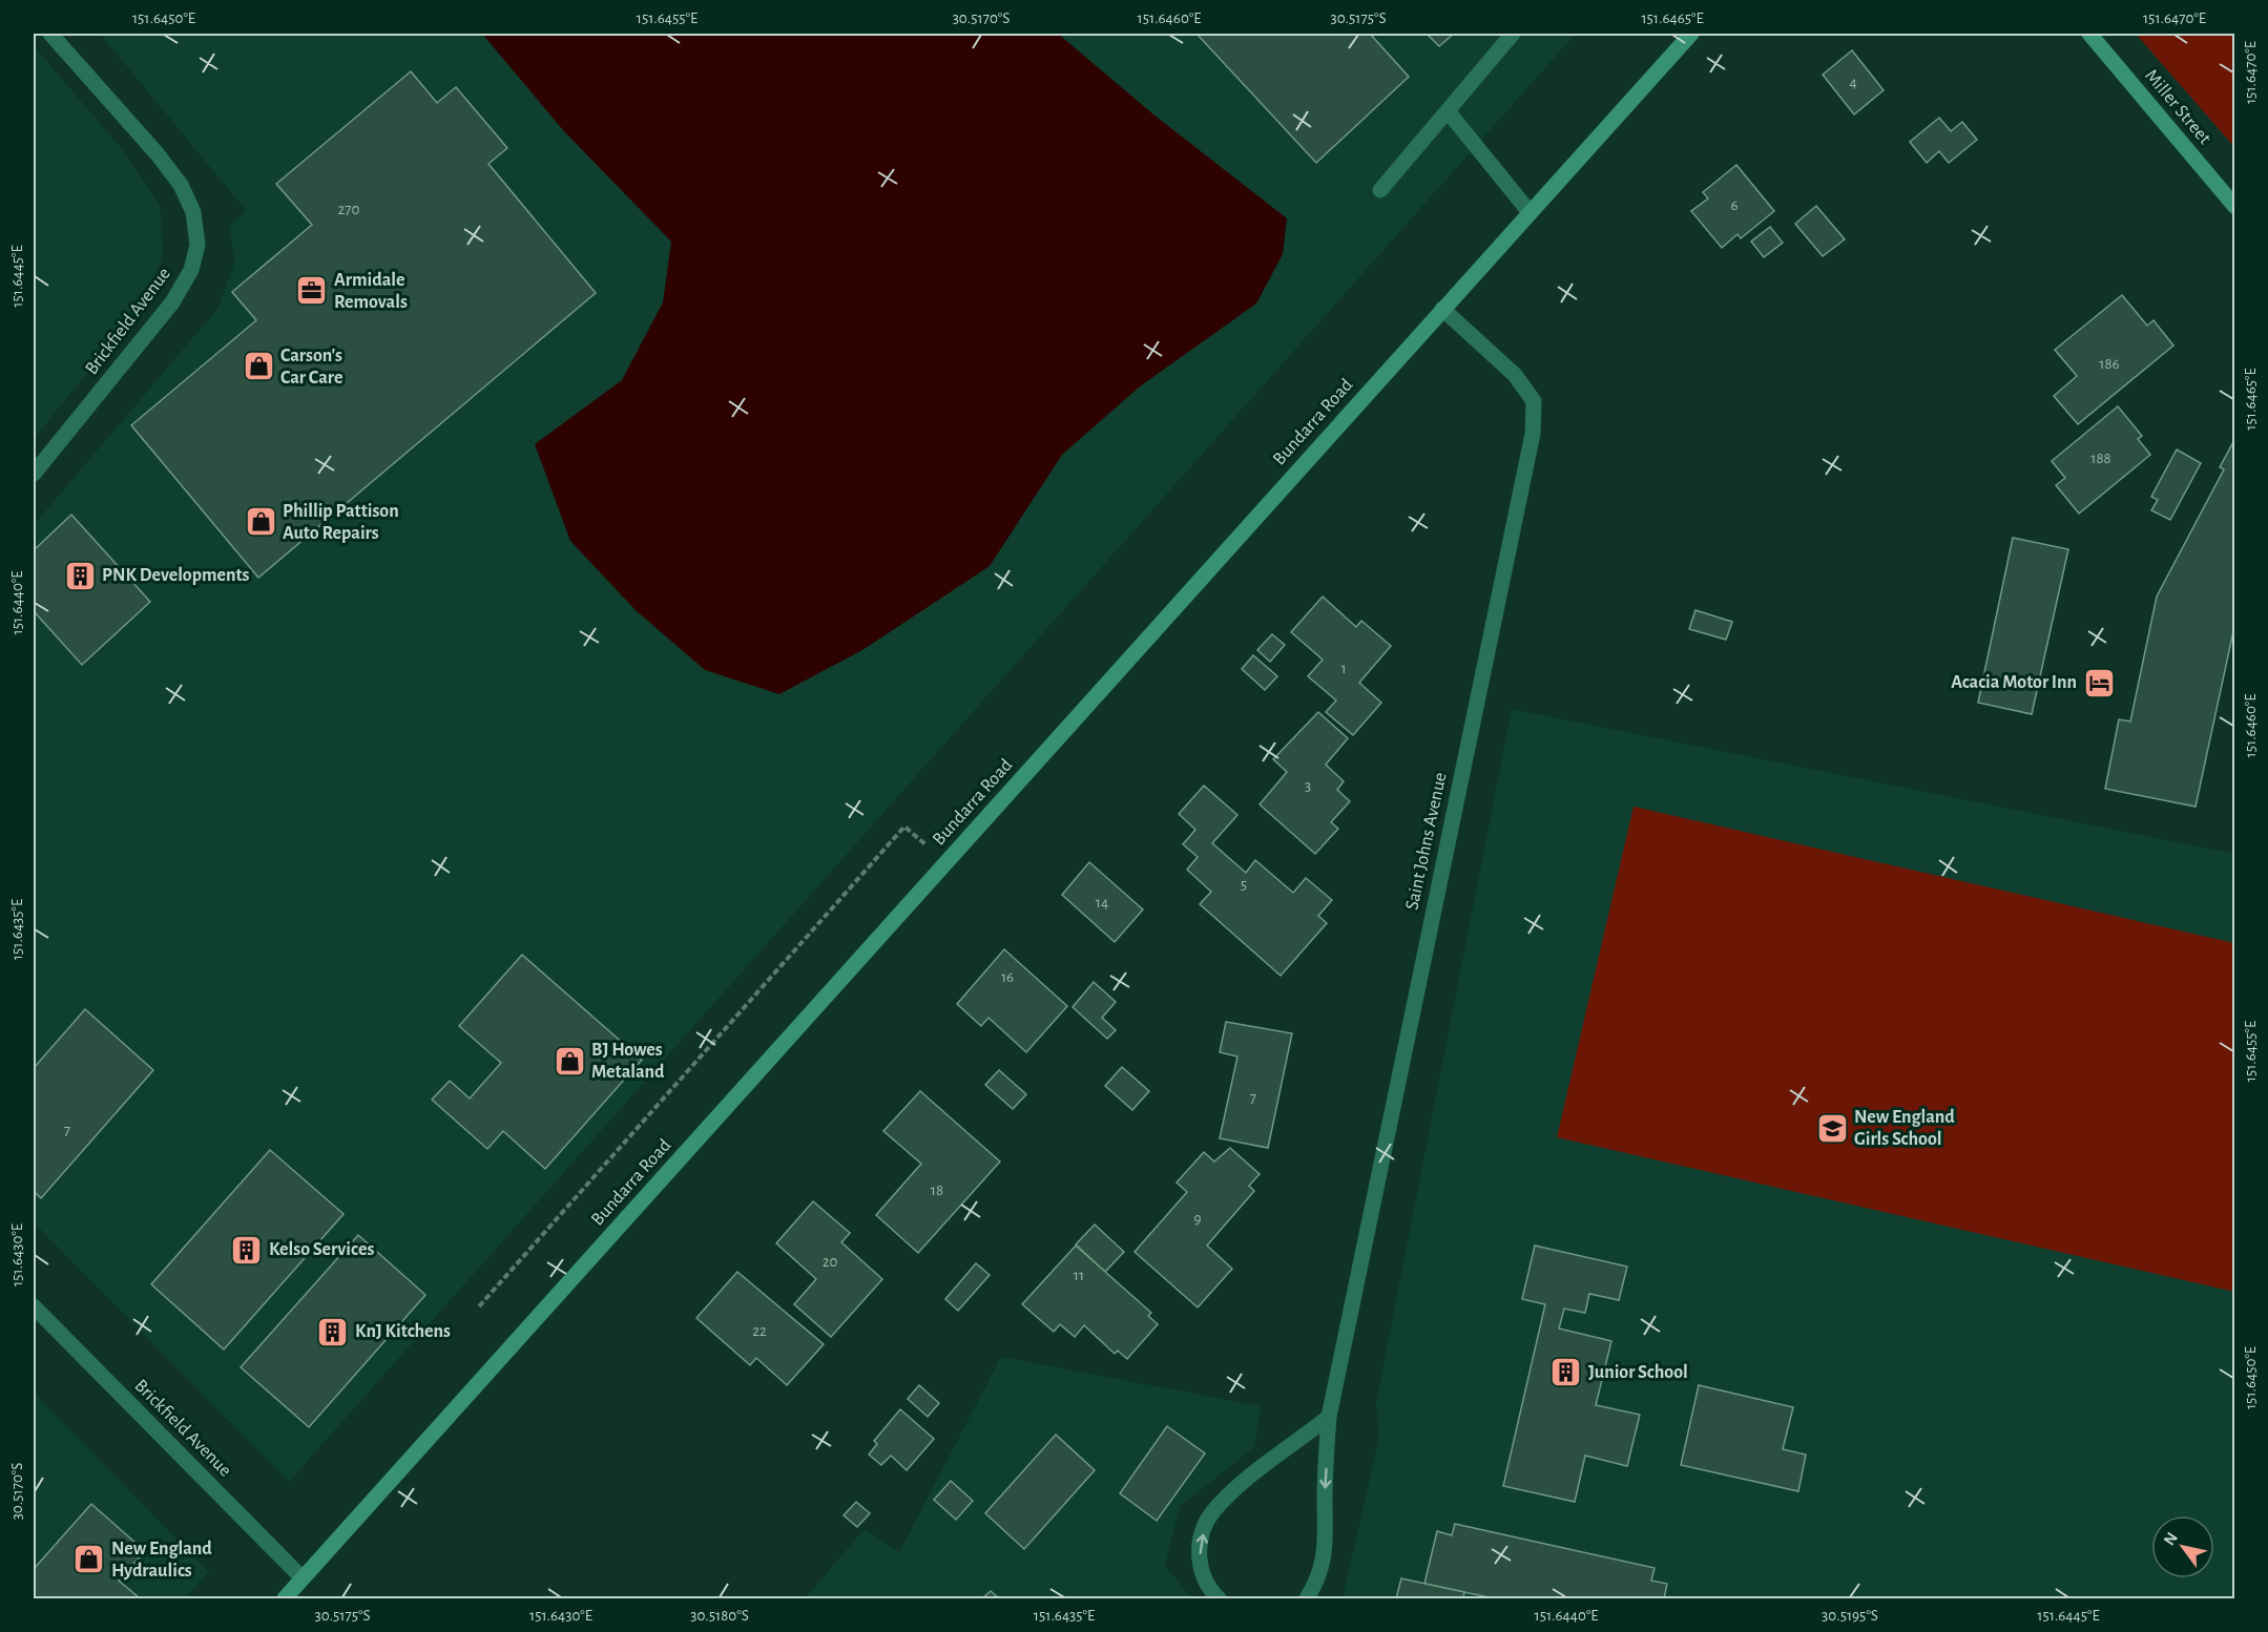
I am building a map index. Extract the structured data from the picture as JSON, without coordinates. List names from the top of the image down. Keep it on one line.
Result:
{"streets":{"main road":["Miller Street","Bundarra Road"],"street":["Brickfield Avenue","Saint Johns Avenue"]},"crossings":[["Brickfield Avenue","Bundarra Road"],["Bundarra Road","Saint Johns Avenue"]],"places":{"office":["Armidale Removals"],"shop":["Carson's Car Care","Phillip Pattison Auto Repairs","BJ Howes Metaland","New England Hydraulics"],"building":["PNK Developments","Kelso Services","KnJ Kitchens","Junior School"],"hotel":["Acacia Motor Inn"],"school or university":["New England Girls School"]},"house_numbers":["4","6","270","186","188","1","3","5","14","16","7","7","18","9","20","11","22"],"north":"top left","coordinates":["151.6450°E","151.6455°E","30.5170°S","151.6460°E","30.5175°S","151.6465°E","151.6470°E","151.6445°E","151.6440°E","151.6435°E","151.6430°E","30.5180°S","30.5195°S"]}
